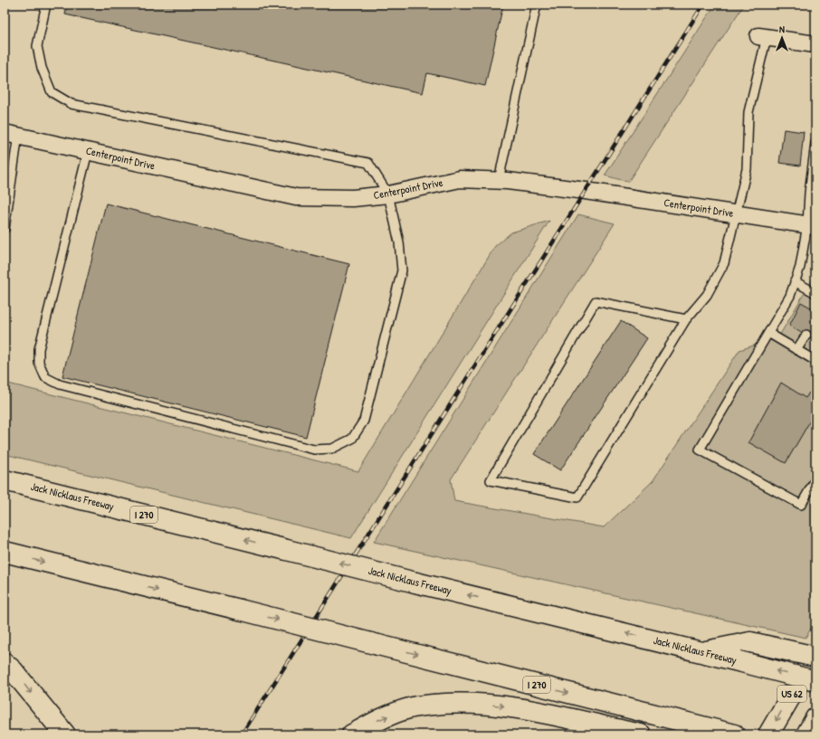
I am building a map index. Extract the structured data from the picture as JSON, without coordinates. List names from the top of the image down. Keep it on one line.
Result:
{"streets":{"main road":["Jack Nicklaus Freeway","I 270","US 62"],"street":["Centerpoint Drive"]},"north":"top"}
